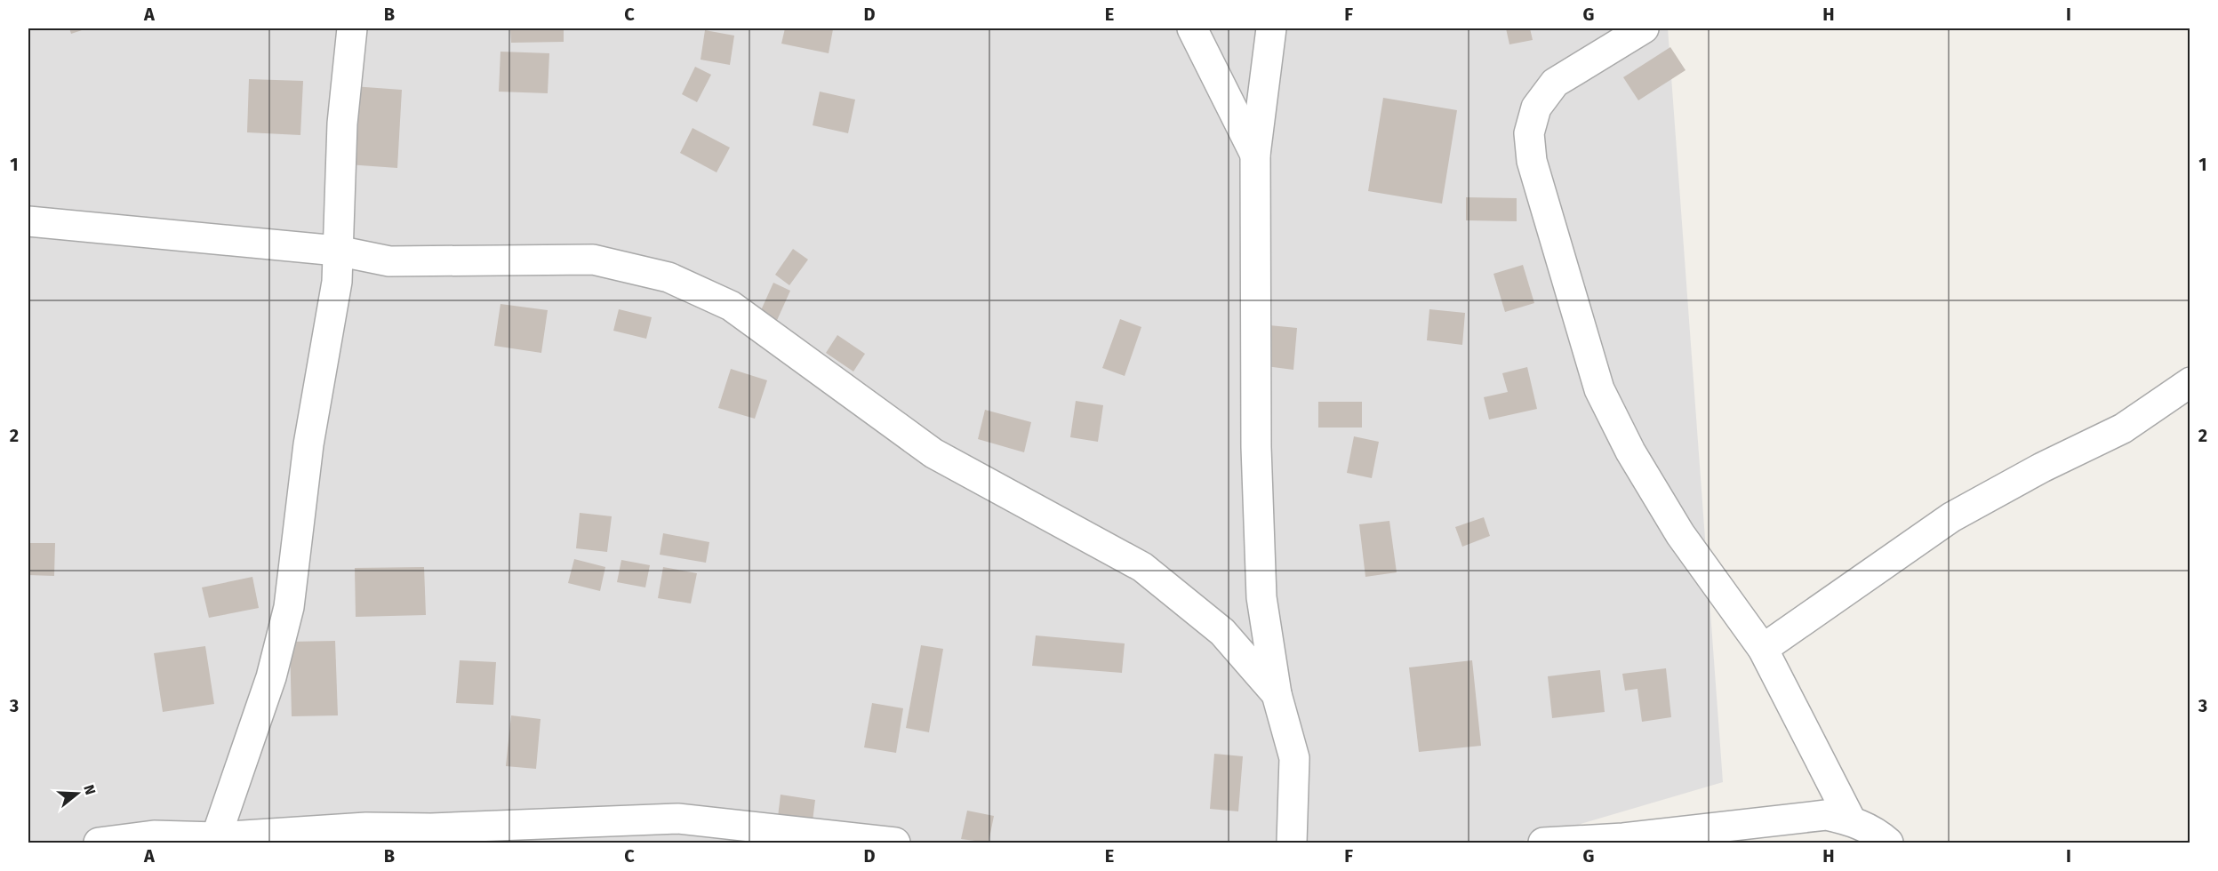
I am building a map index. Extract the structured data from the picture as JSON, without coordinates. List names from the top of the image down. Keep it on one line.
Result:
{"north":"right","grid":{"columns":["A","B","C","D","E","F","G","H","I"],"rows":["1","2","3"]}}
